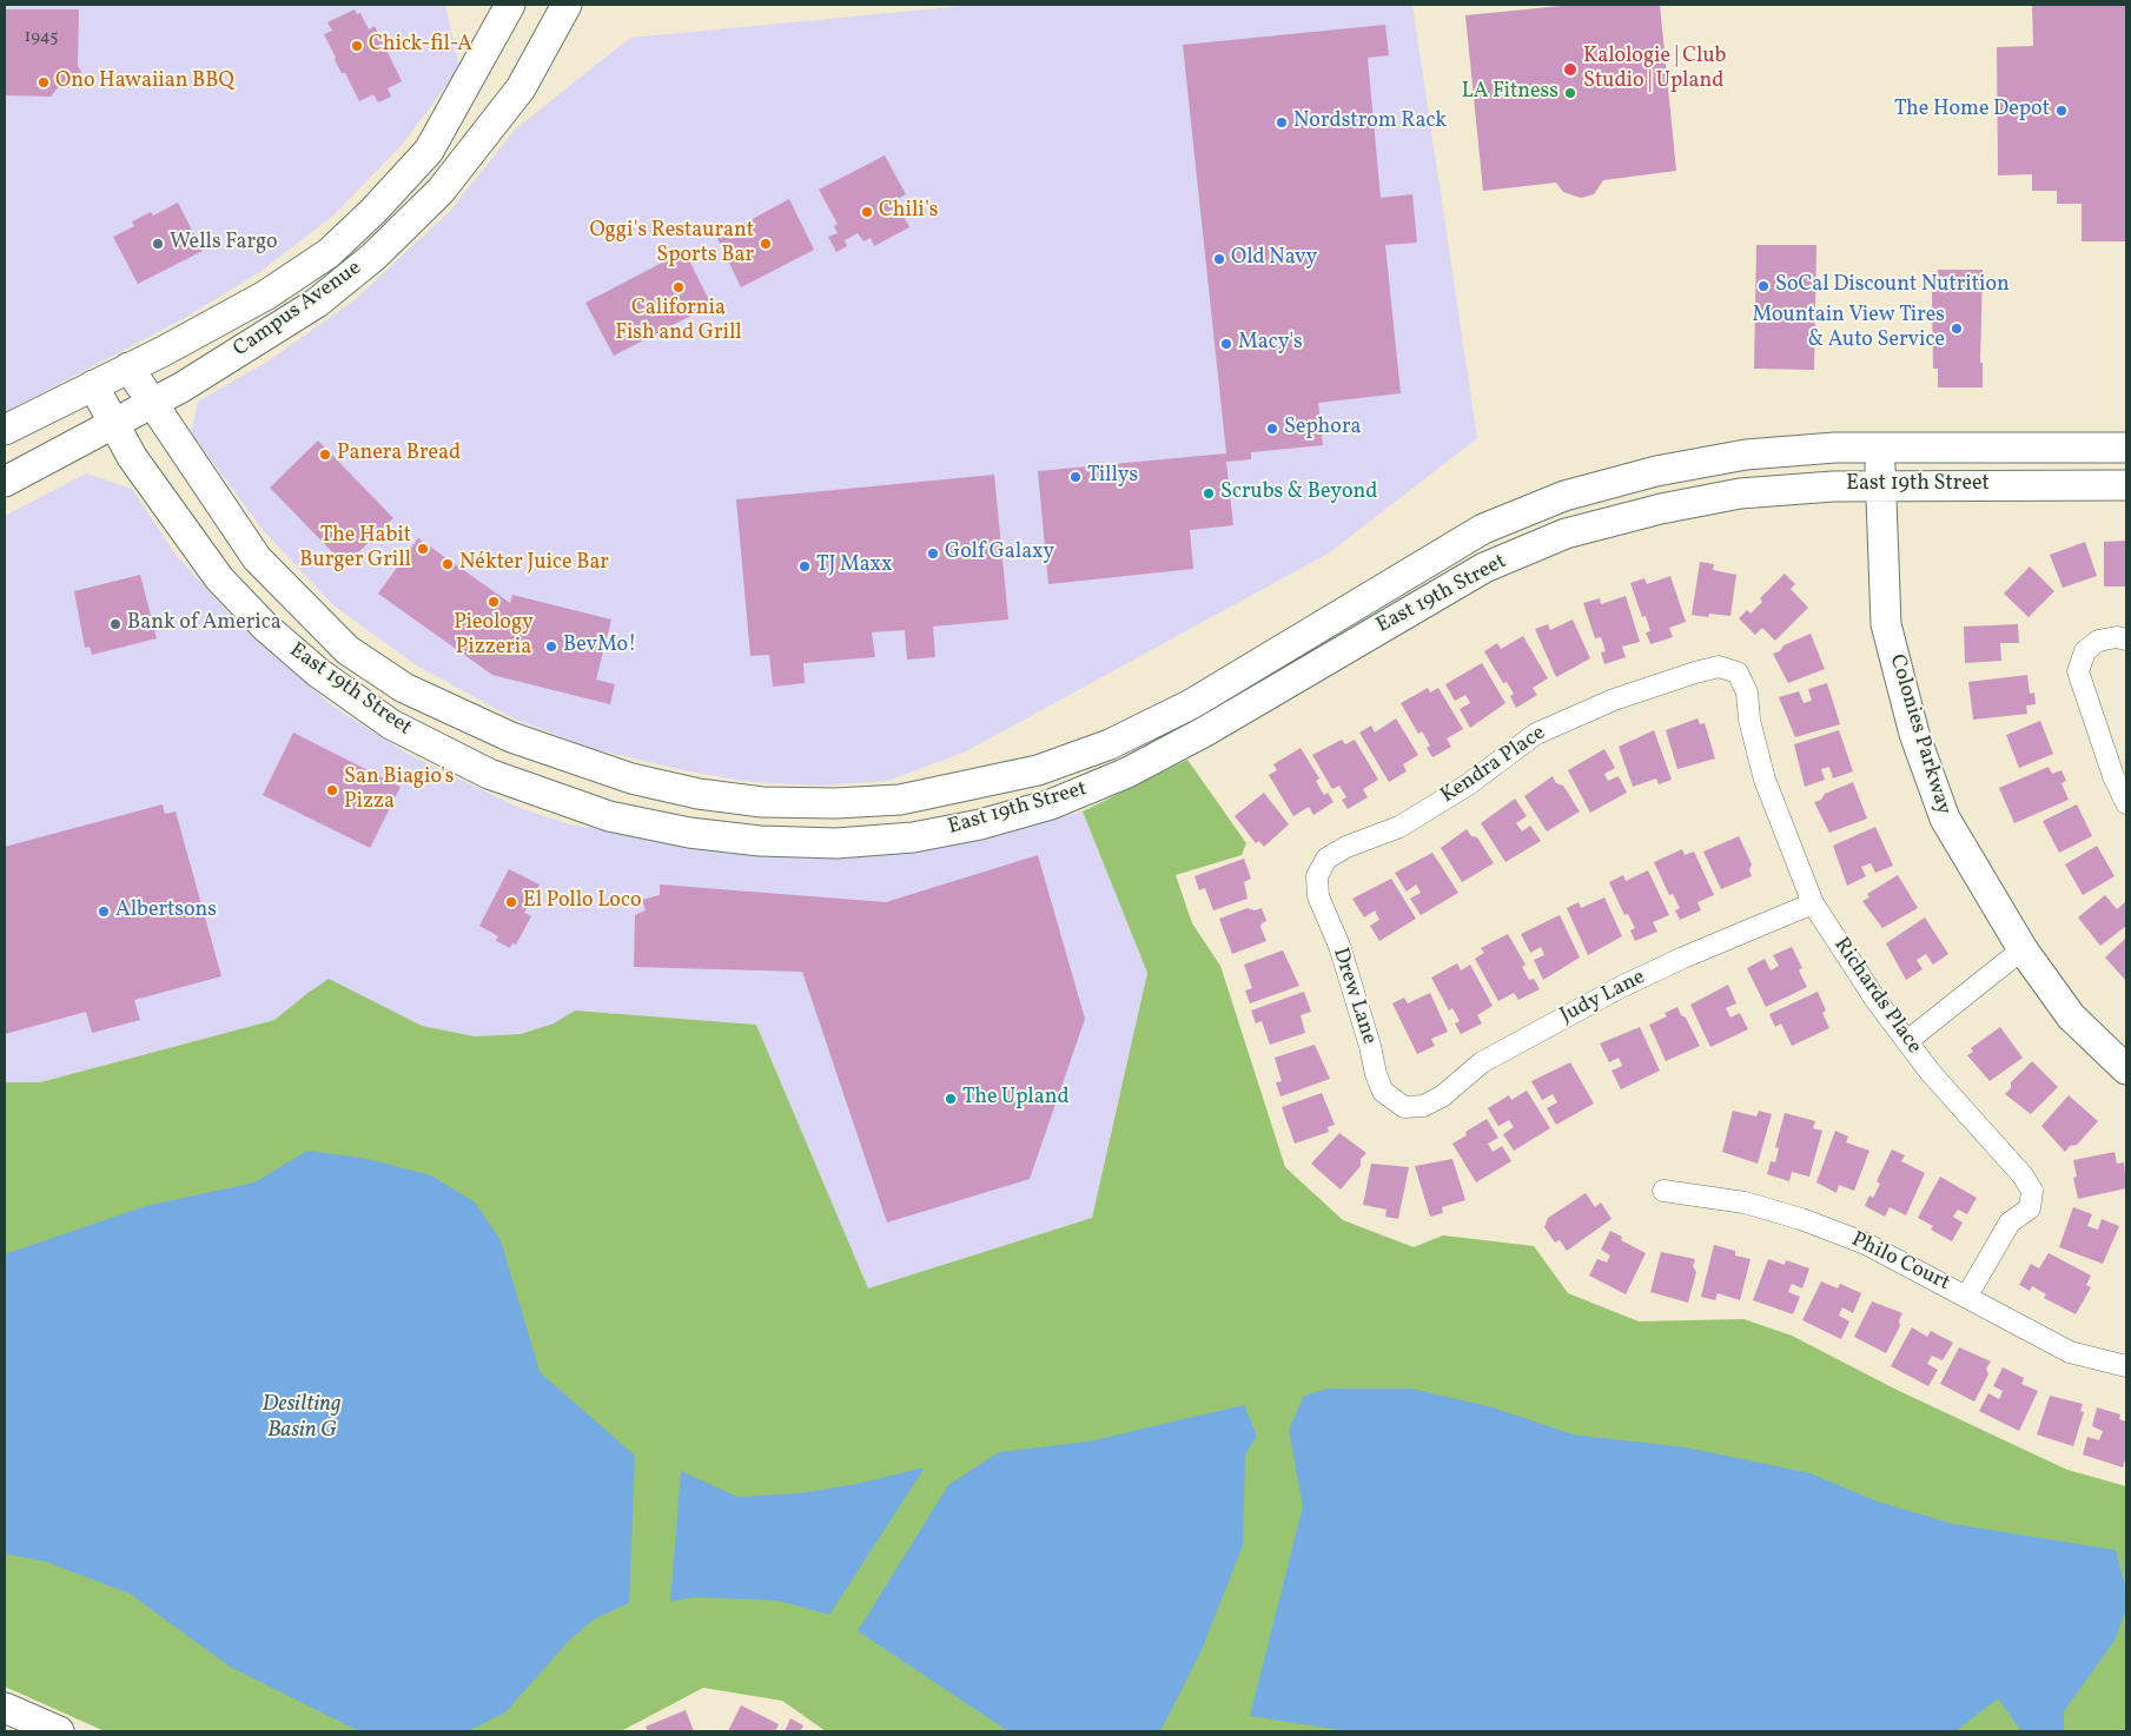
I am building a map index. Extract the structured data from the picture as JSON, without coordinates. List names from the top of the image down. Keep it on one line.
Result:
{"streets":{"main road":["Campus Avenue","East 19th Street","Colonies Parkway"],"street":["Kendra Place","Drew Lane","Richards Place","Judy Lane","Philo Court"]},"crossings":[["Campus Avenue","East 19th Street"],["East 19th Street","Colonies Parkway"],["Kendra Place","Drew Lane"],["Kendra Place","Richards Place"],["Drew Lane","Judy Lane"],["Richards Place","Judy Lane"],["Richards Place","Philo Court"]],"water":["Desilting Basin G"],"places":["Chick-fil-A","Kalologie | Club Studio | Upland","Ono Hawaiian BBQ","LA Fitness","The Home Depot","Nordstrom Rack","Chili's","Wells Fargo","Oggi's Restaurant Sports Bar","Old Navy","SoCal Discount Nutrition","California Fish and Grill","Mountain View Tires & Auto Service","Macy's","Sephora","Panera Bread","Tillys","Scrubs & Beyond","The Habit Burger Grill","Golf Galaxy","Nékter Juice Bar","TJ Maxx","Pieology Pizzeria","Bank of America","BevMo!","San Biagio's Pizza","El Pollo Loco","Albertsons","The Upland"],"house_numbers":["1945"]}
